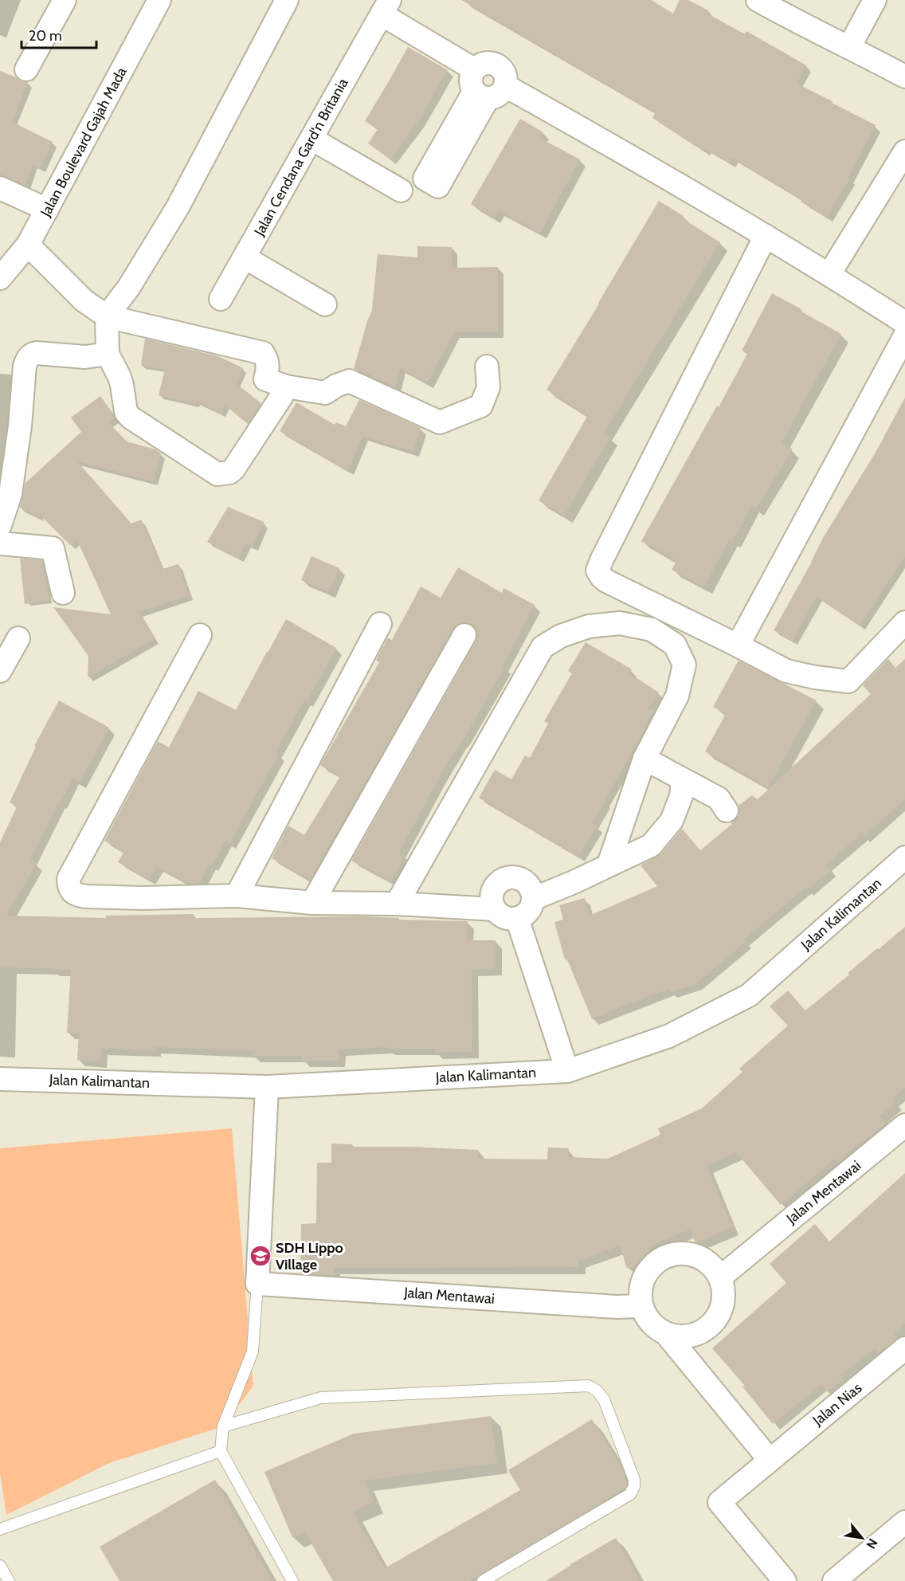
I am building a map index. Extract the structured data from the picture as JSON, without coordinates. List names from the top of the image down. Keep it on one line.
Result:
{"streets":{"street":["Jalan Boulevard Gajah Mada","Jalan Cendana Gard'n Britania","Jalan Kalimantan","Jalan Mentawai","Jalan Nias"]},"places":{"school or university":["SDH Lippo Village"]},"scale_bar":"20 m","north":"bottom right"}
